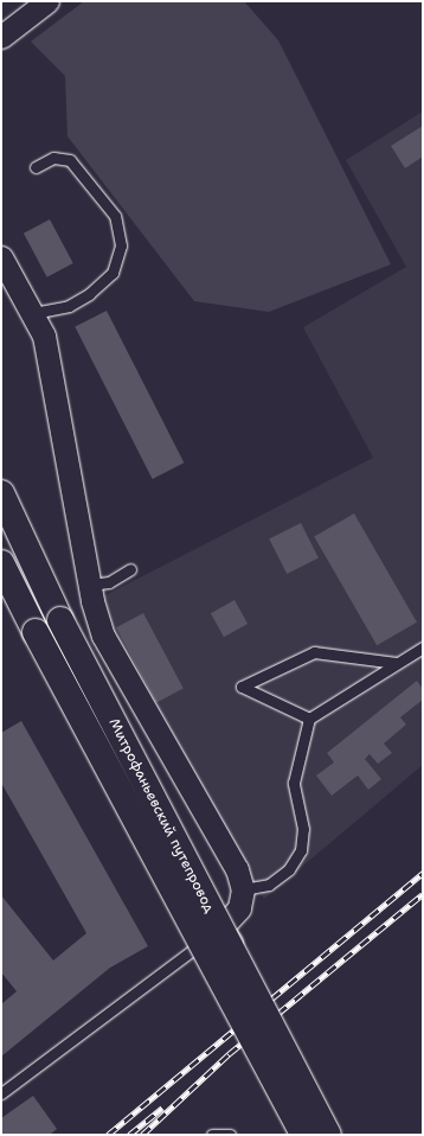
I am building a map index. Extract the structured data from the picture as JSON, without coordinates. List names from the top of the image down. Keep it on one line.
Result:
{"streets":{"main road":["Митрофаньевский путепровод"]}}
